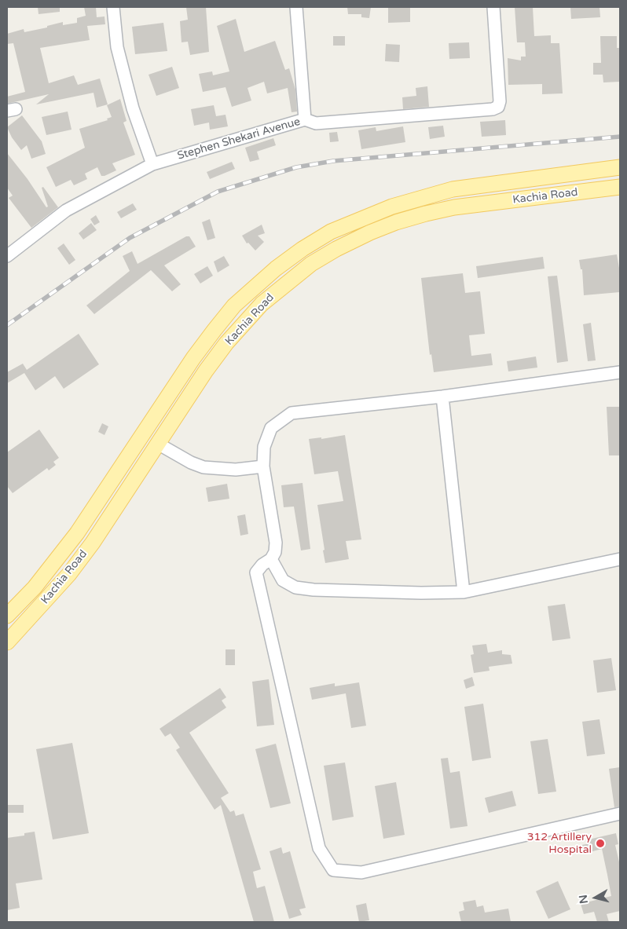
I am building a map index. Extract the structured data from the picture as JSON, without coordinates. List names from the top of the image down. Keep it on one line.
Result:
{"streets":{"main road":["Kachia Road"],"street":["Stephen Shekari Avenue"]},"places":["312 Artillery Hospital"],"north":"left"}
